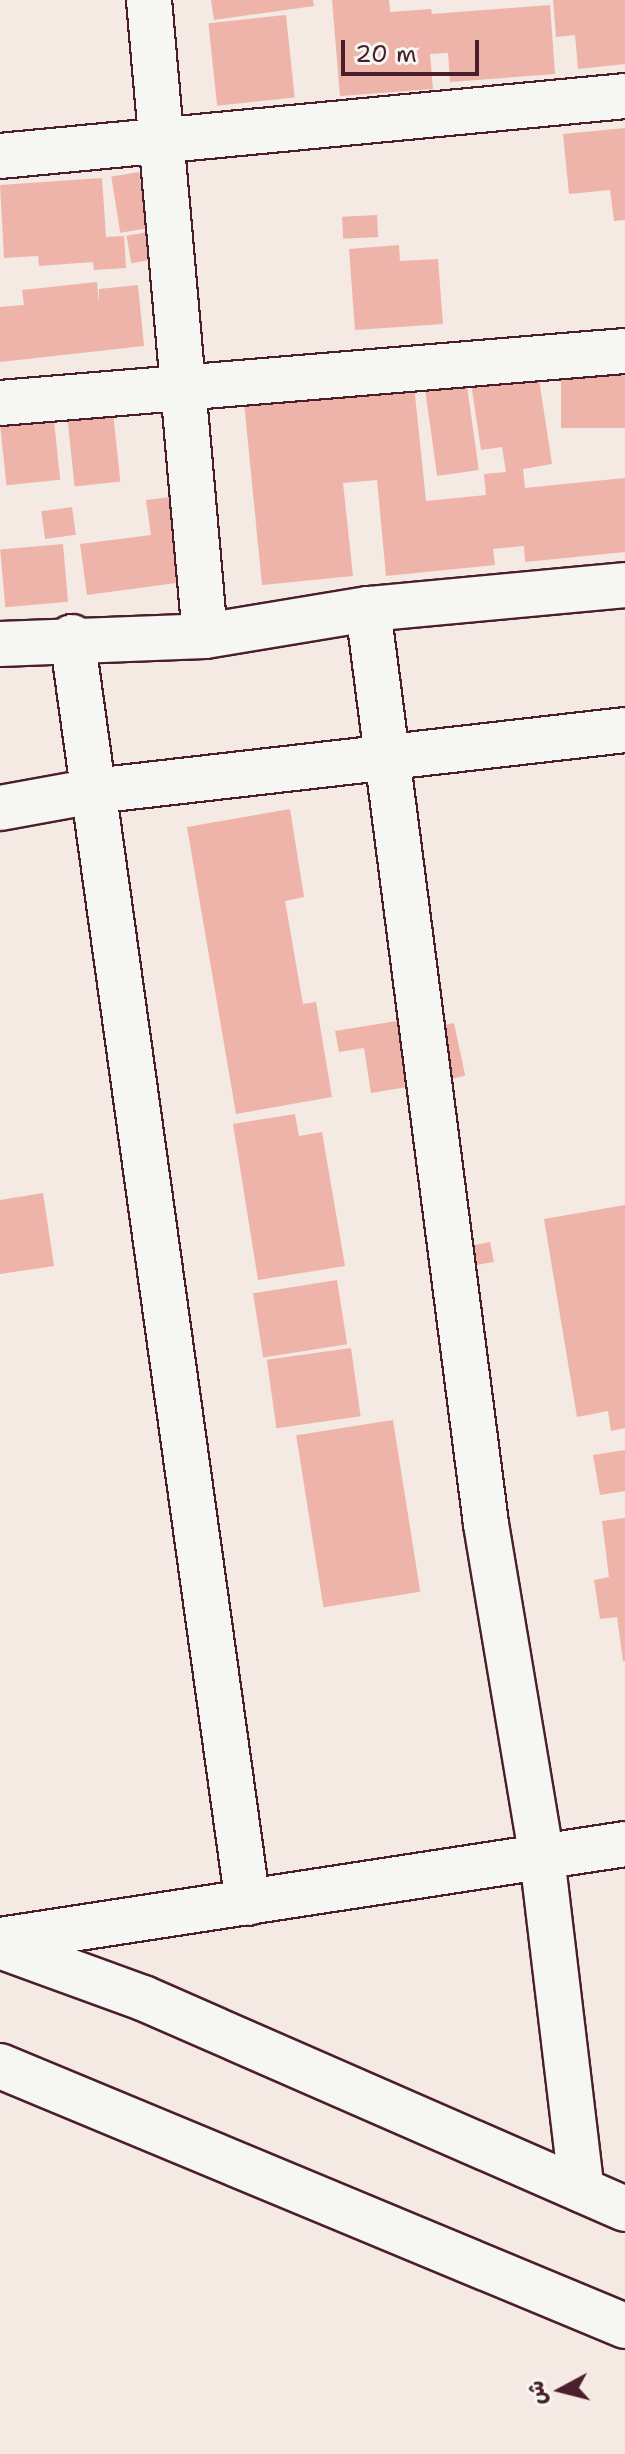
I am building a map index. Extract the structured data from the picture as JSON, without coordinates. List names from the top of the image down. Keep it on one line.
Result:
{"scale_bar":"20 m","north":"left"}
